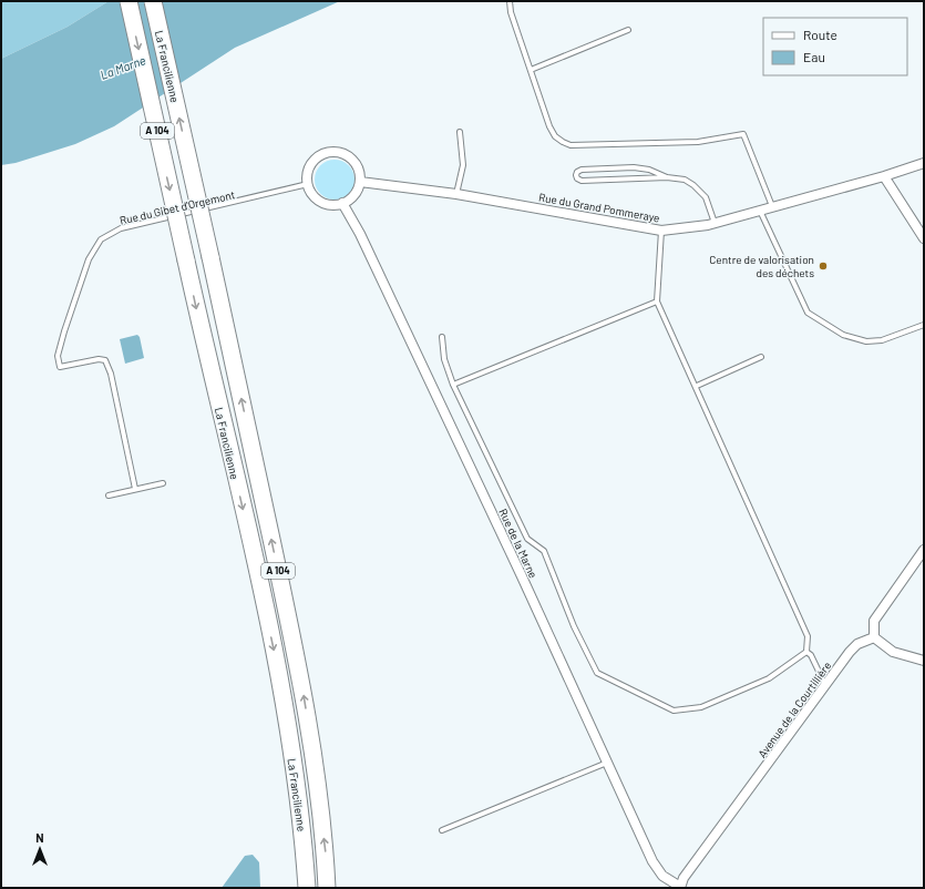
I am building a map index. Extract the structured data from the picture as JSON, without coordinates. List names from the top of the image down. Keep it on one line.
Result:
{"streets":{"highway":["La Francilienne","A 104"],"street":["Rue du Grand Pommeraye","Rue de la Marne","Avenue de la Courtillière"],"lane":["Rue du Gibet d'Orgemont"]},"crossings":[["Rue du Gibet d'Orgemont","Rue du Grand Pommeraye"],["Rue du Gibet d'Orgemont","Rue de la Marne"],["Rue du Grand Pommeraye","Rue de la Marne"],["Rue de la Marne","Avenue de la Courtillière"]],"water":["La Marne"],"places":["Centre de valorisation des déchets"],"legend":["Route","Eau"],"north":"top"}
